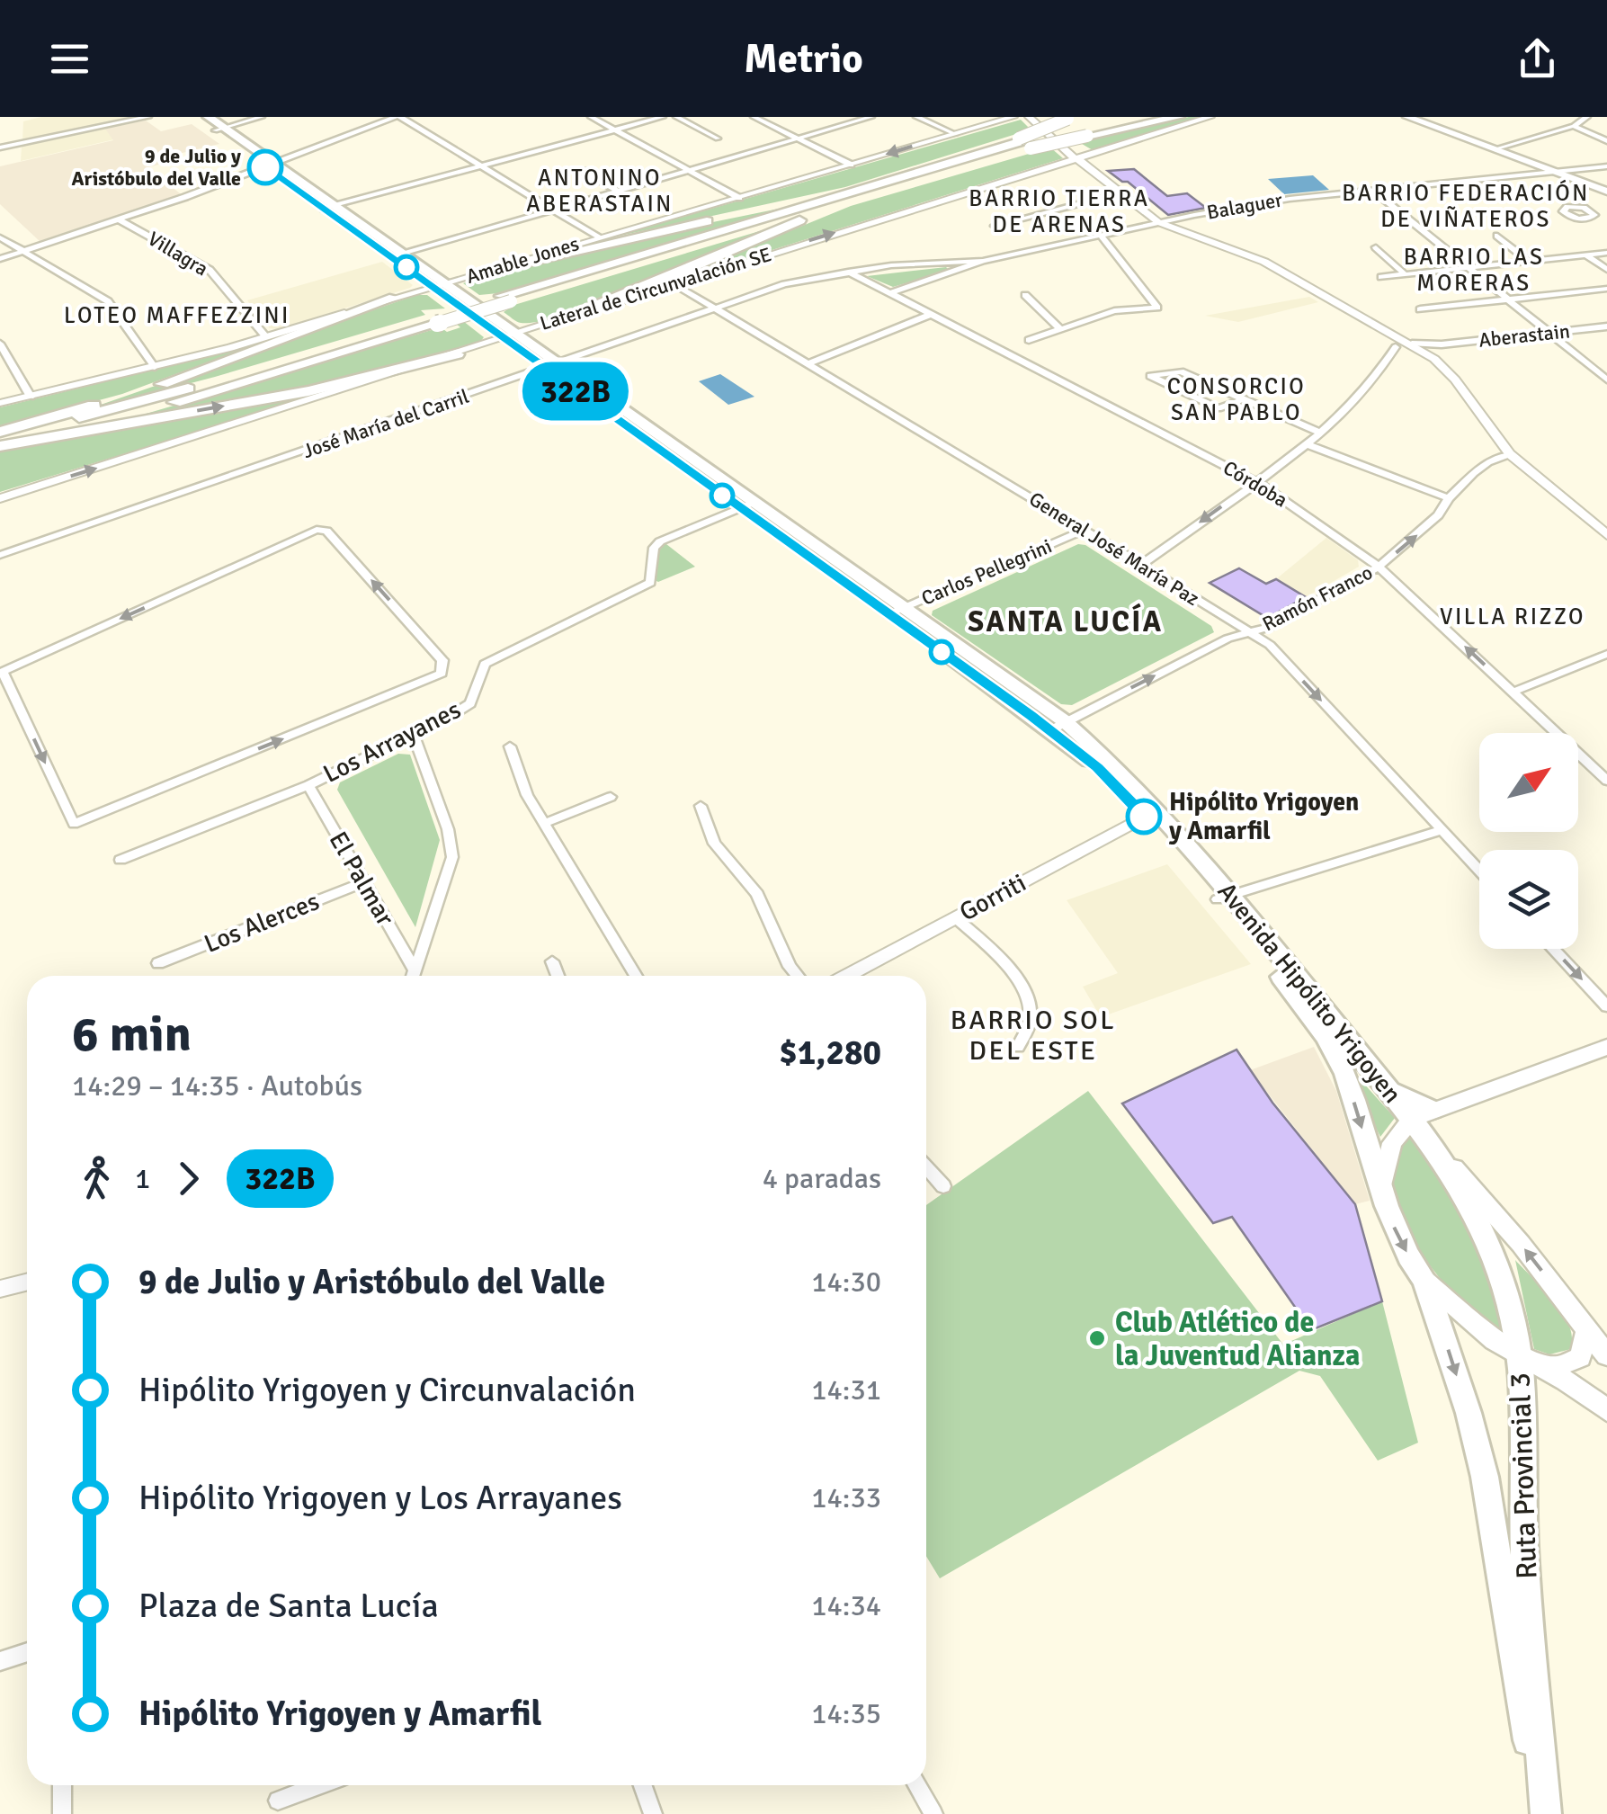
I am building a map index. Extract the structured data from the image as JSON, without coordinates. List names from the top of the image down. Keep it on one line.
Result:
{"streets":{"main road":["Avenida Hipólito Yrigoyen","Ruta Provincial 3"],"street":["Balaguer","Villagra","Amable Jones","Lateral de Circunvalación SE","Aberastain","José María del Carril","Córdoba","General José María Paz","Carlos Pellegrini","Ramón Franco","Los Arrayanes","El Palmar","Gorriti","Los Alerces"]},"crossings":[["Balaguer","José María del Carril"],["Balaguer","Córdoba"],["Villagra","Amable Jones"],["Amable Jones","Avenida Hipólito Yrigoyen"],["Lateral de Circunvalación SE","General José María Paz"],["Lateral de Circunvalación SE","Avenida Hipólito Yrigoyen"],["Aberastain","Córdoba"],["Aberastain","General José María Paz"],["José María del Carril","Córdoba"],["José María del Carril","General José María Paz"],["José María del Carril","Avenida Hipólito Yrigoyen"],["Córdoba","Ramón Franco"],["General José María Paz","Carlos Pellegrini"],["General José María Paz","Ramón Franco"],["Carlos Pellegrini","Avenida Hipólito Yrigoyen"],["Ramón Franco","Avenida Hipólito Yrigoyen"],["Los Arrayanes","El Palmar"],["Los Arrayanes","Avenida Hipólito Yrigoyen"],["El Palmar","Los Alerces"],["Gorriti","Avenida Hipólito Yrigoyen"],["Avenida Hipólito Yrigoyen","Ruta Provincial 3"]],"one_way":["Ramón Franco"],"districts":["ANTONINO ABERASTAIN","BARRIO FEDERACIÓN DE VIÑATEROS","BARRIO TIERRA DE ARENAS","BARRIO LAS MORERAS","LOTEO MAFFEZZINI","CONSORCIO SAN PABLO","VILLA RIZZO","SANTA LUCÍA","BARRIO SOL DEL ESTE"],"places":["9 de Julio y Aristóbulo del Valle","Hipólito Yrigoyen y Amarfil","Club Atlético de la Juventud Alianza"],"lines":["bus line 322B"],"north":"top right","page":{"header":"Metrio","on_map":"322B","heading":["6 min","14:29 – 14:35 · Autobús","$1,280"],"legs":["1","322B","4 paradas"],"list":[{"name":"9 de Julio y Aristóbulo del Valle","value":"14:30"},{"name":"Hipólito Yrigoyen y Circunvalación","value":"14:31"},{"name":"Hipólito Yrigoyen y Los Arrayanes","value":"14:33"},{"name":"Plaza de Santa Lucía","value":"14:34"},{"name":"Hipólito Yrigoyen y Amarfil","value":"14:35"}]}}
